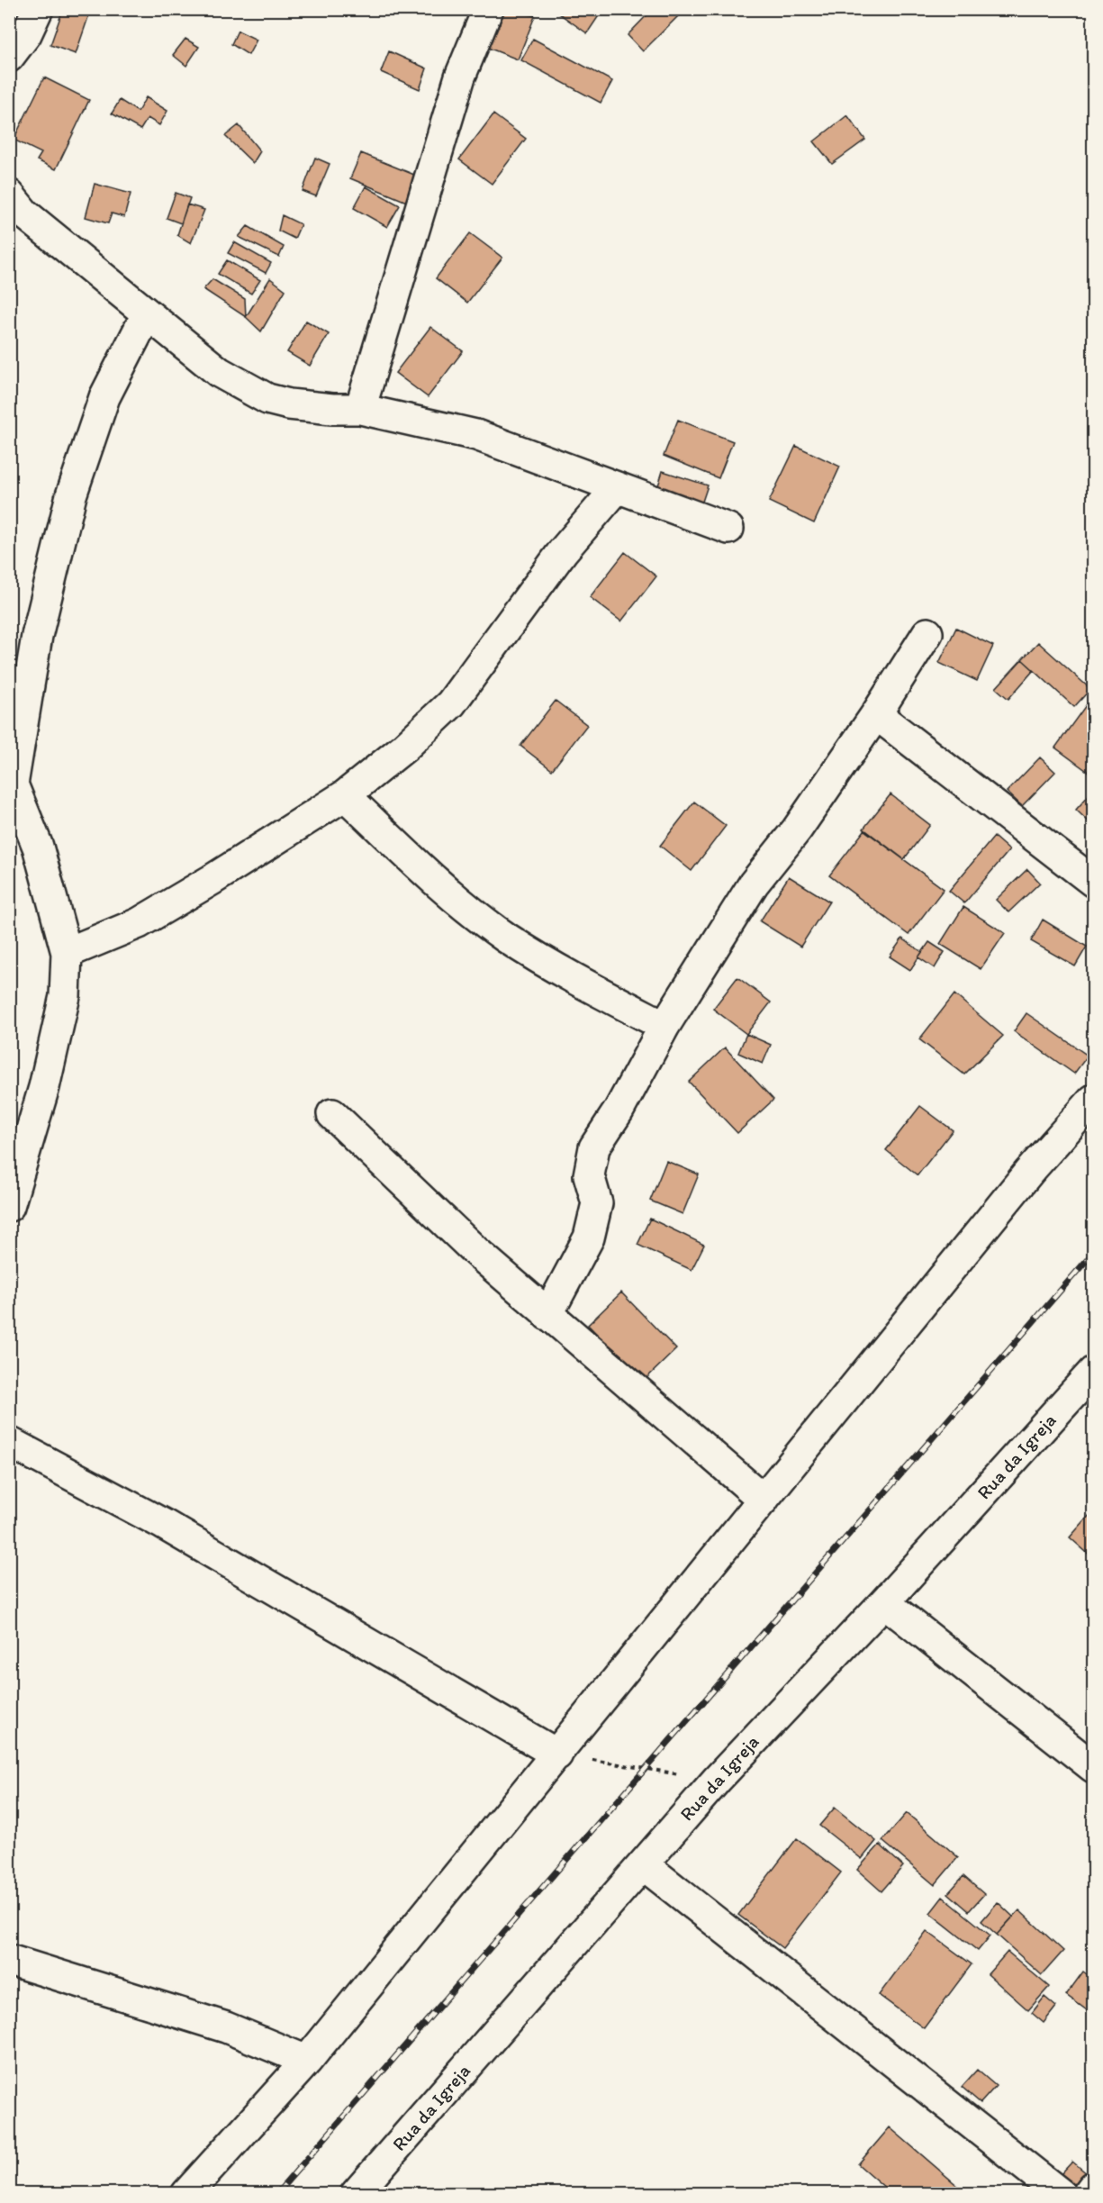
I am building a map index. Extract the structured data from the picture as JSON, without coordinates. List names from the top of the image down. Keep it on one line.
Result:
{"streets":{"street":["Rua da Igreja"]}}
